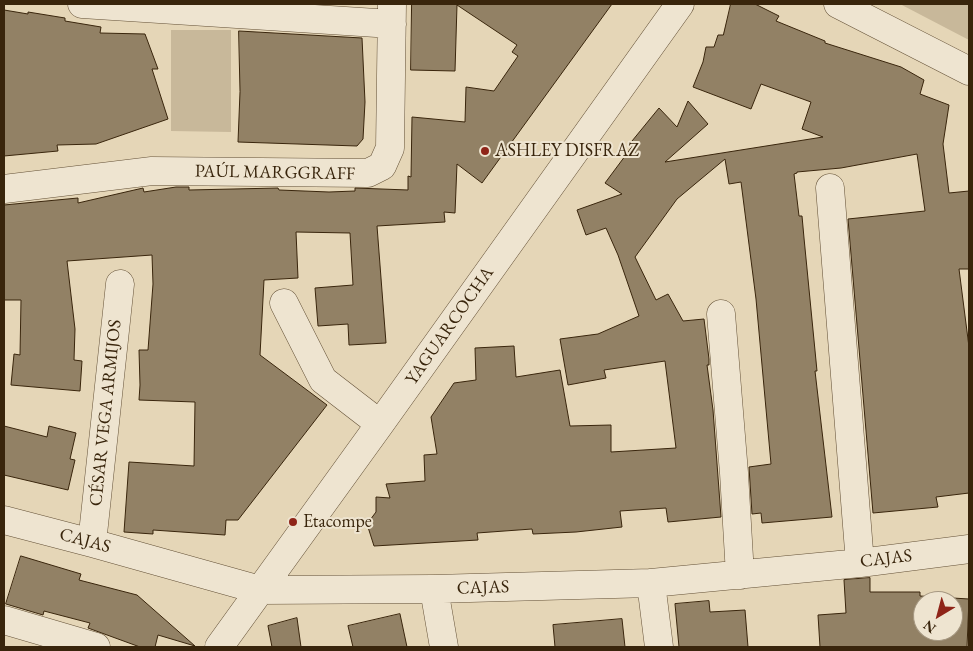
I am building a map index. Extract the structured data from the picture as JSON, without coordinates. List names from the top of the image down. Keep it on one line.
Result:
{"streets":{"street":["PAÚL MARGGRAFF","YAGUARCOCHA","CÉSAR VEGA ARMIJOS","CAJAS"]},"crossings":[["YAGUARCOCHA","CAJAS"],["CÉSAR VEGA ARMIJOS","CAJAS"]],"places":["ASHLEY DISFRAZ","Etacompe"],"north":"bottom left"}
